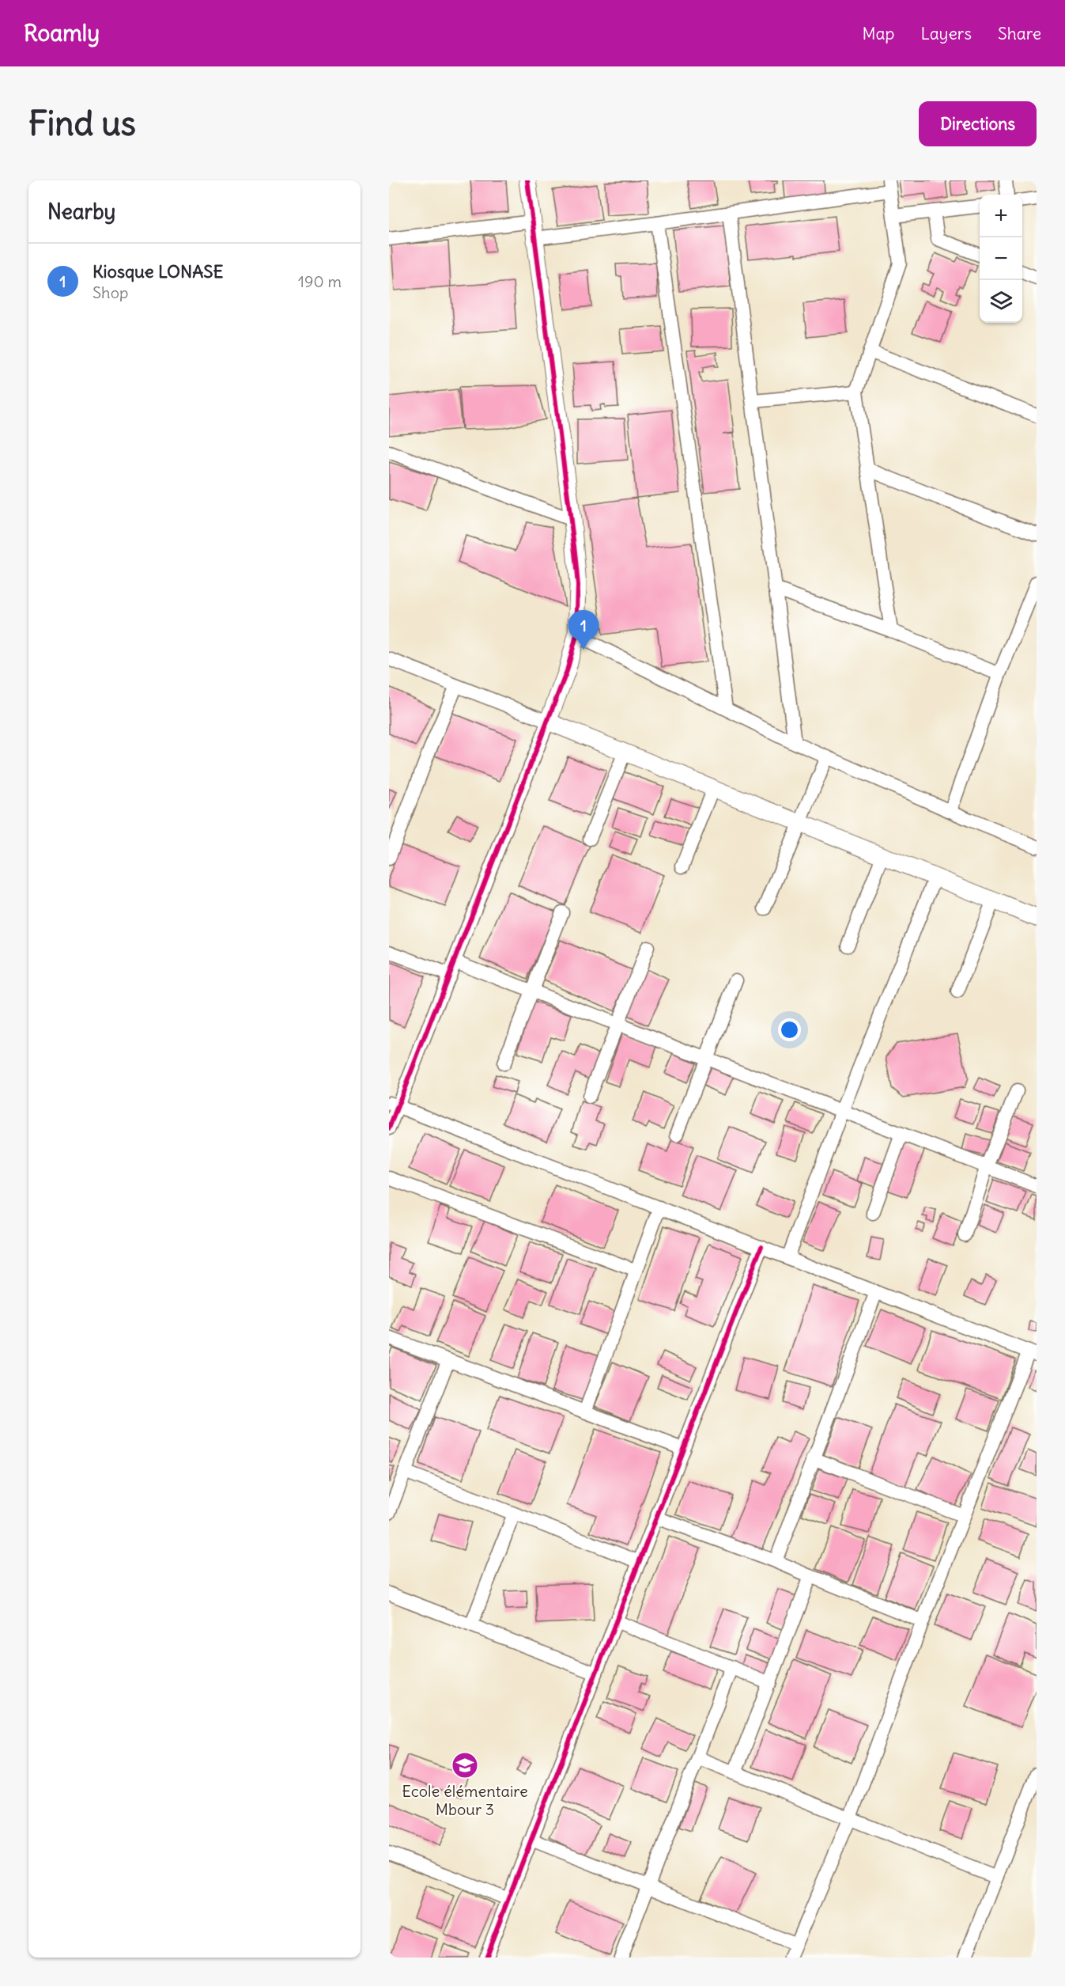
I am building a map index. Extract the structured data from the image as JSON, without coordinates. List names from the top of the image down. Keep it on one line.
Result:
{"places":{"school or university":["Ecole élémentaire Mbour 3"]},"page":{"header":"Roamly","nav":["Map","Layers","Share"],"buttons":"Directions","title":"Find us","heading":"Nearby","map_buttons":["+","−"],"list":[{"mark":"1","name":"Kiosque LONASE","note":"Shop","value":"190 m"}],"pins":"1"}}
